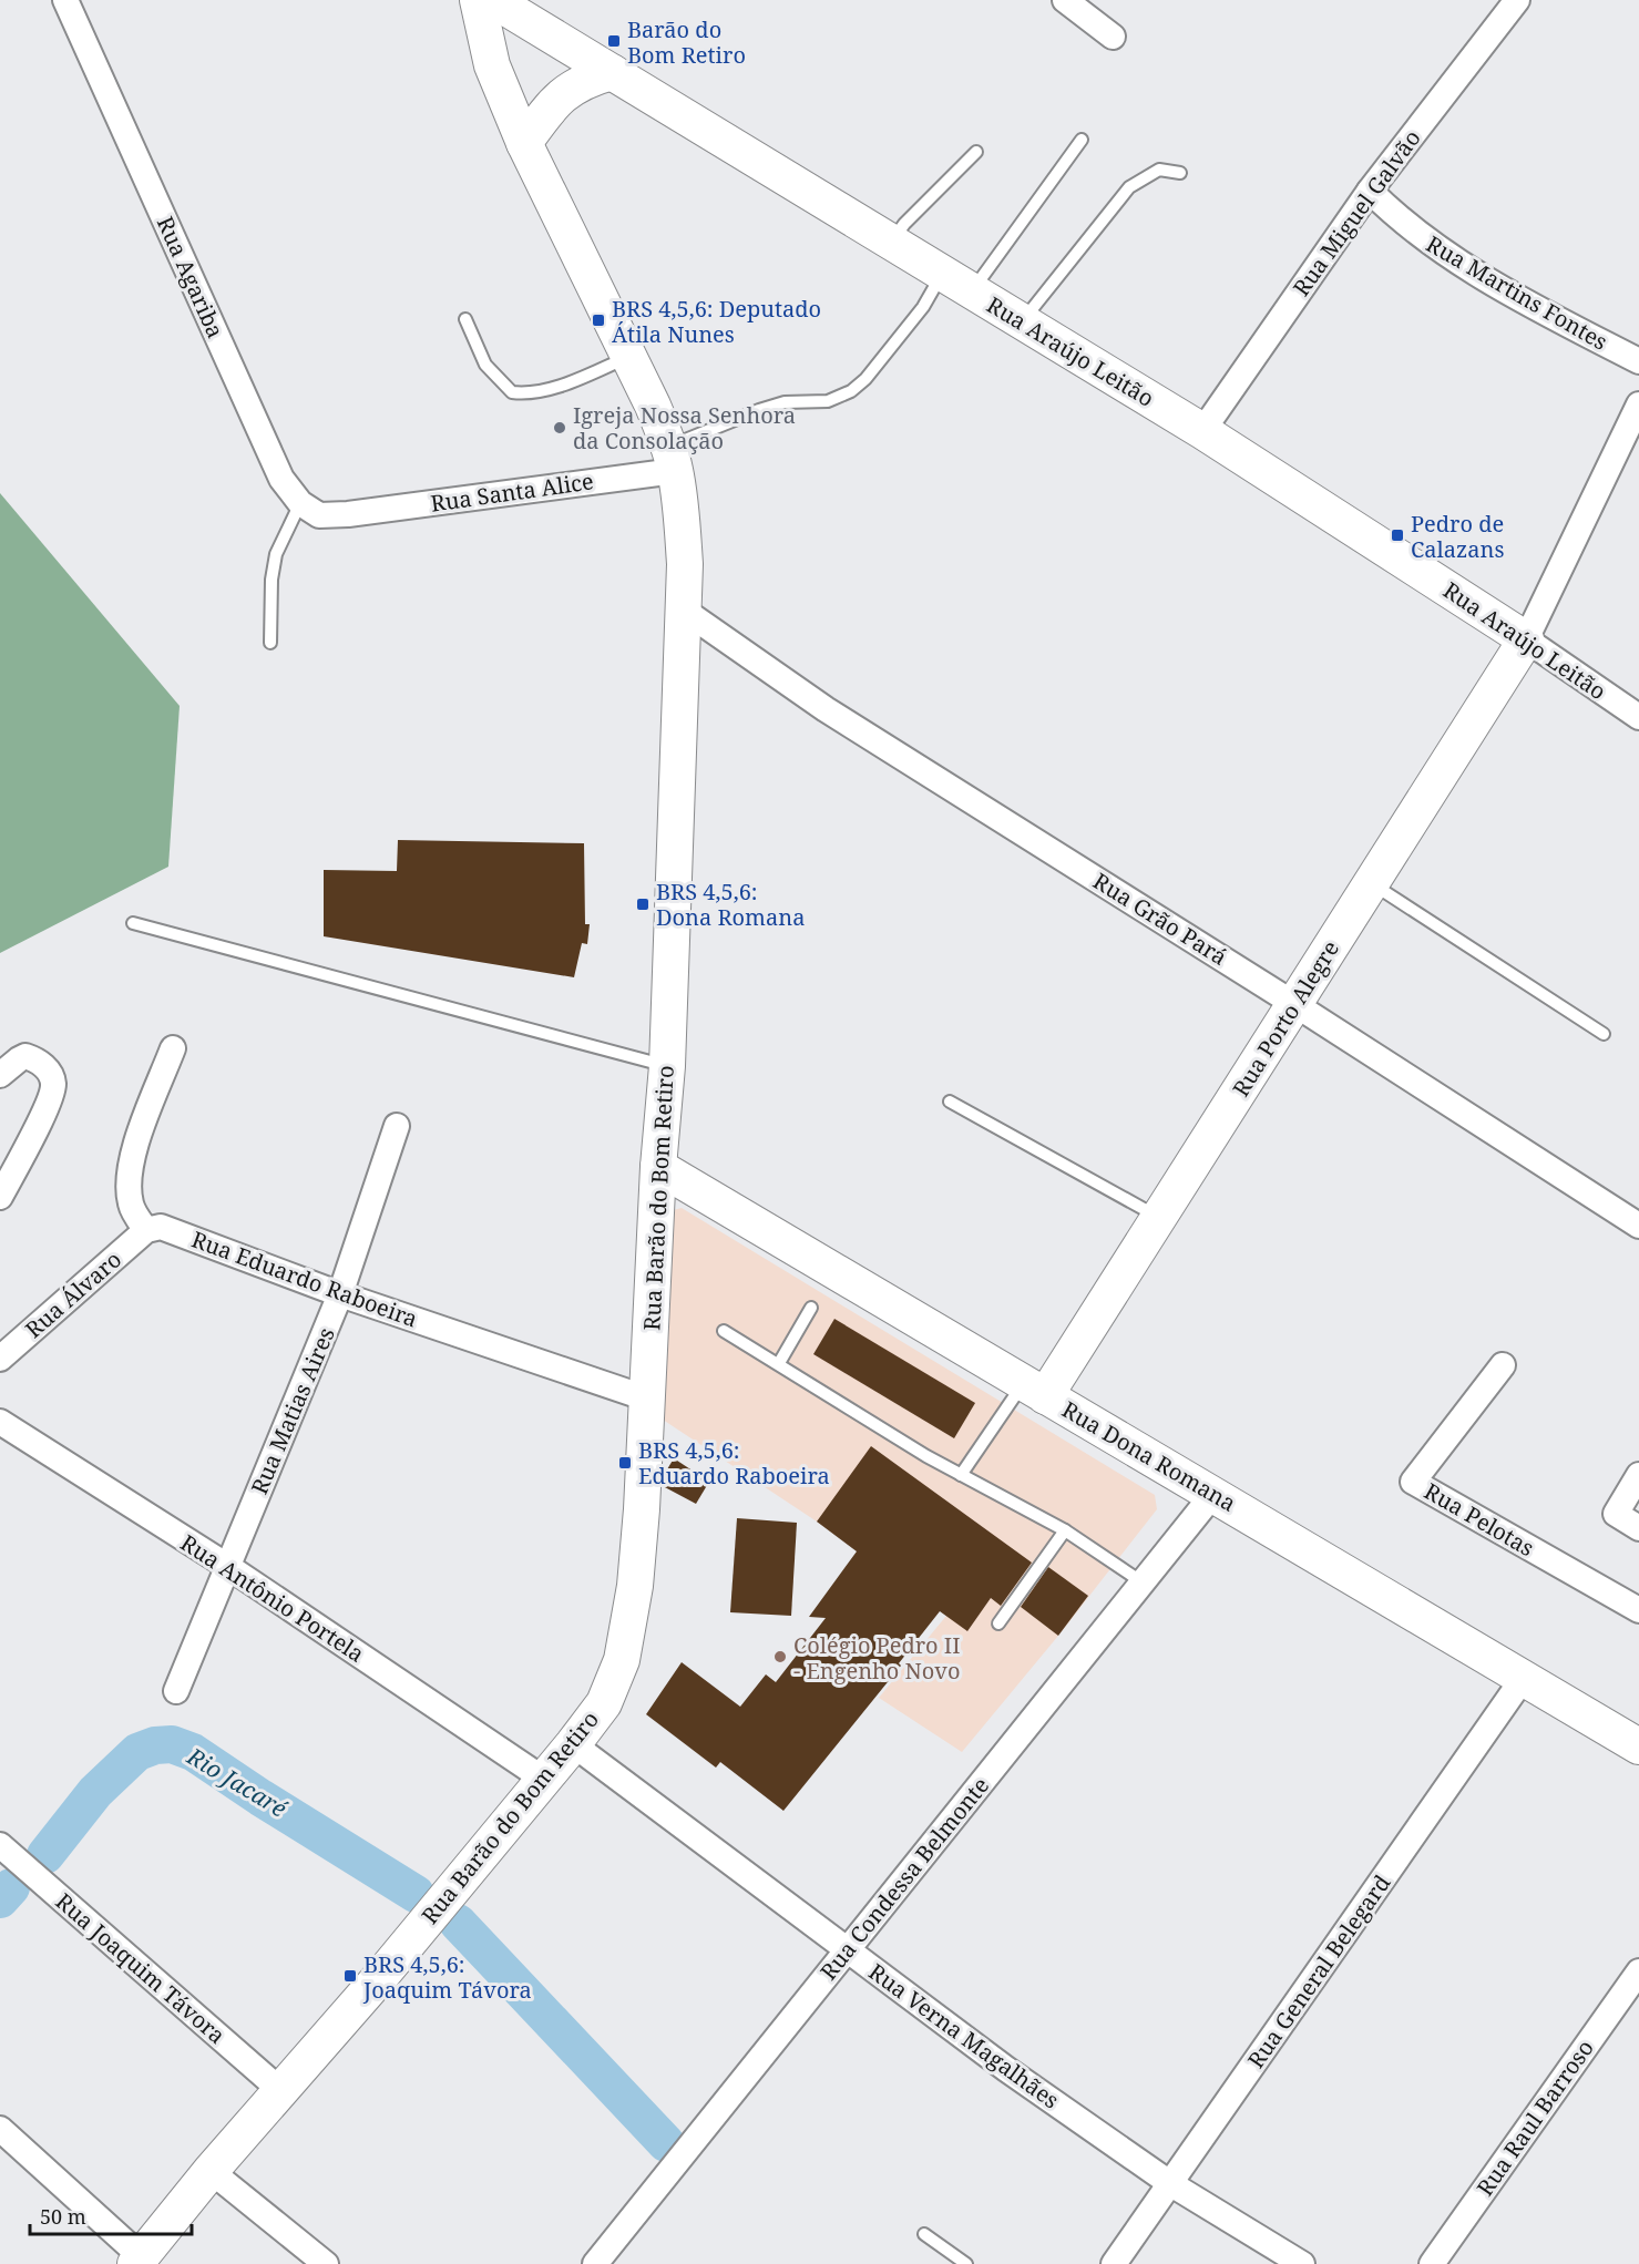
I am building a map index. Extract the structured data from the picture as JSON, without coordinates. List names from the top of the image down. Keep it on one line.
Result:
{"streets":{"street":["Rua Miguel Galvão","Rua Agariba","Rua Martins Fontes","Rua Araújo Leitão","Rua Santa Alice","Rua Grão Pará","Rua Porto Alegre","Rua Barão do Bom Retiro","Rua Eduardo Raboeira","Rua Álvaro","Rua Matias Aires","Rua Dona Romana","Rua Pelotas","Rua Antônio Portela","Rua Condessa Belmonte","Rua Joaquim Távora","Rua General Belegard","Rua Verna Magalhães","Rua Raul Barroso"]},"crossings":[["Rua Miguel Galvão","Rua Martins Fontes"],["Rua Miguel Galvão","Rua Araújo Leitão"],["Rua Agariba","Rua Santa Alice"],["Rua Araújo Leitão","Rua Porto Alegre"],["Rua Santa Alice","Rua Barão do Bom Retiro"],["Rua Grão Pará","Rua Porto Alegre"],["Rua Grão Pará","Rua Barão do Bom Retiro"],["Rua Porto Alegre","Rua Dona Romana"],["Rua Barão do Bom Retiro","Rua Eduardo Raboeira"],["Rua Barão do Bom Retiro","Rua Dona Romana"],["Rua Barão do Bom Retiro","Rua Antônio Portela"],["Rua Barão do Bom Retiro","Rua Joaquim Távora"],["Rua Barão do Bom Retiro","Rua Verna Magalhães"],["Rua Eduardo Raboeira","Rua Álvaro"],["Rua Eduardo Raboeira","Rua Matias Aires"],["Rua Matias Aires","Rua Antônio Portela"],["Rua Dona Romana","Rua Condessa Belmonte"],["Rua Dona Romana","Rua General Belegard"],["Rua Condessa Belmonte","Rua Verna Magalhães"],["Rua General Belegard","Rua Verna Magalhães"]],"water":["Rio Jacaré"],"places":{"transit":["Barão do Bom Retiro","BRS 4,5,6: Deputado Átila Nunes","Pedro de Calazans","BRS 4,5,6: Dona Romana","BRS 4,5,6: Eduardo Raboeira","BRS 4,5,6: Joaquim Távora"],"other":["Igreja Nossa Senhora da Consolação","Colégio Pedro II - Engenho Novo"]},"scale_bar":"50 m"}
